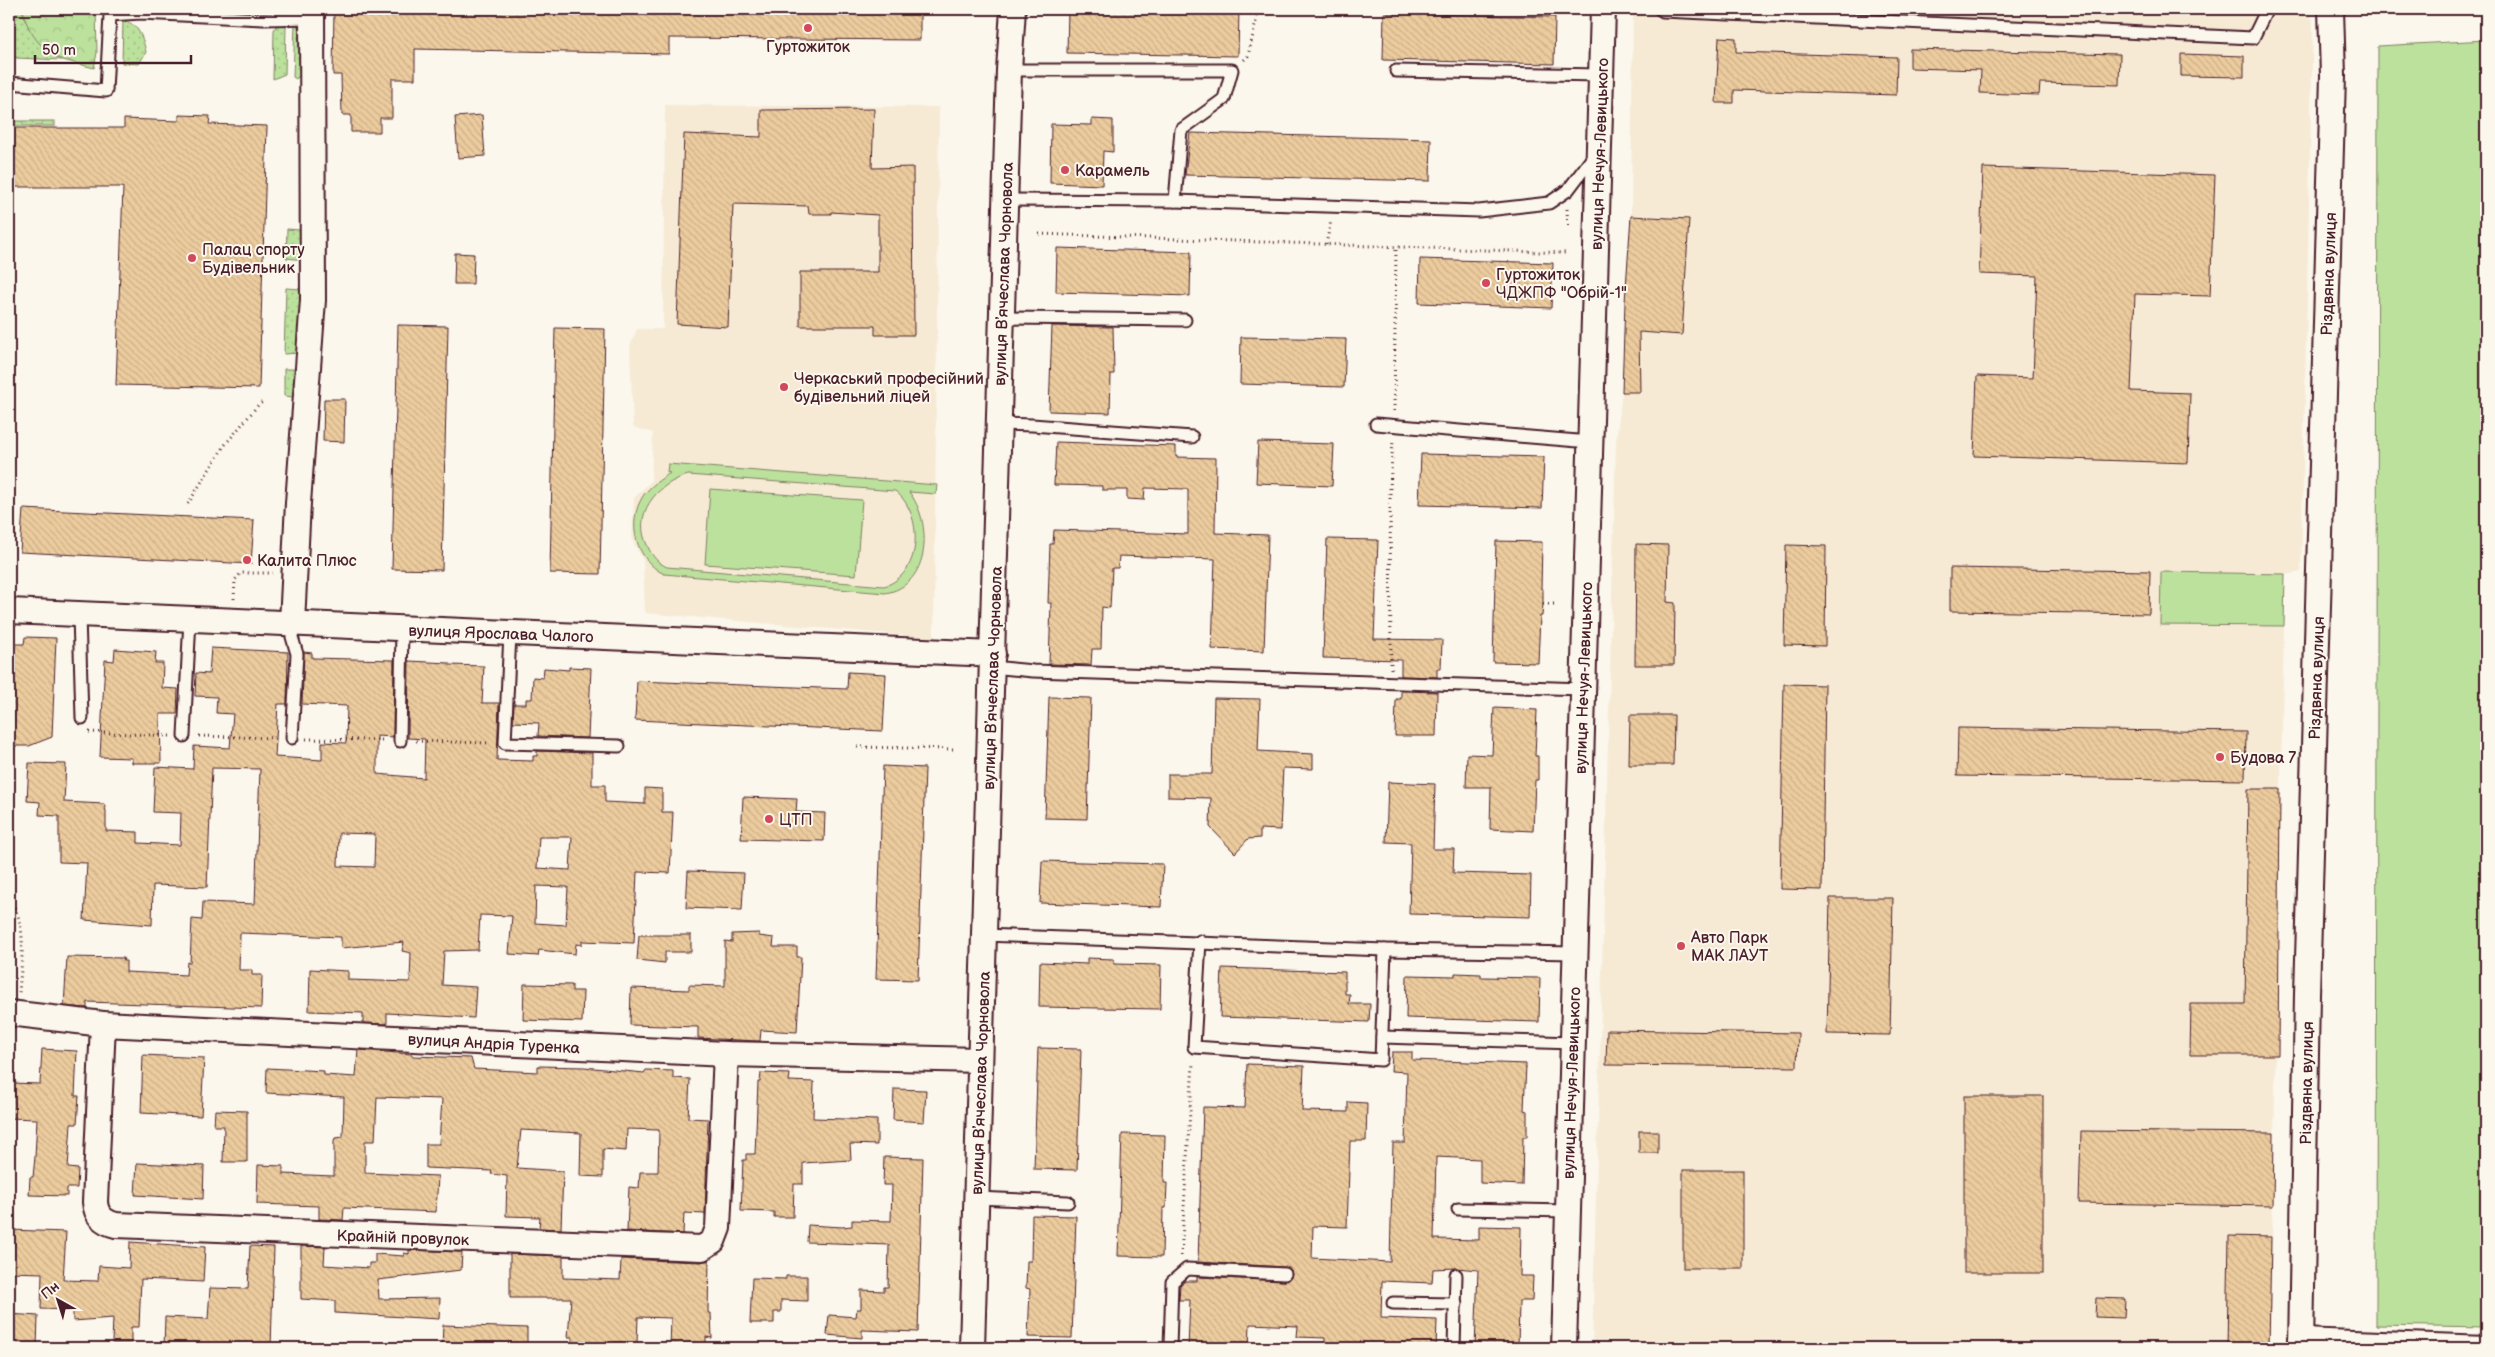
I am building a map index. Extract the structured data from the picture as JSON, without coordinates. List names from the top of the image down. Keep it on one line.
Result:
{"streets":{"street":["вулиця Нечуя-Левицького","вулиця Вʼячеслава Чорновола","Різдвяна вулиця","вулиця Ярослава Чалого","вулиця Андрія Туренка","Крайній провулок"]},"crossings":[["вулиця Вʼячеслава Чорновола","вулиця Ярослава Чалого"],["вулиця Вʼячеслава Чорновола","вулиця Андрія Туренка"],["вулиця Андрія Туренка","Крайній провулок"]],"places":["Гуртожиток","Карамель","Палац спорту Будівельник","Гуртожиток ЧДЖПФ \"Обрій-1\"","Черкаський професійний будівельний ліцей","Калита Плюс","Будова 7","ЦТП","Авто Парк МАК ЛАУТ"],"scale_bar":"50 m","north":"top left"}
